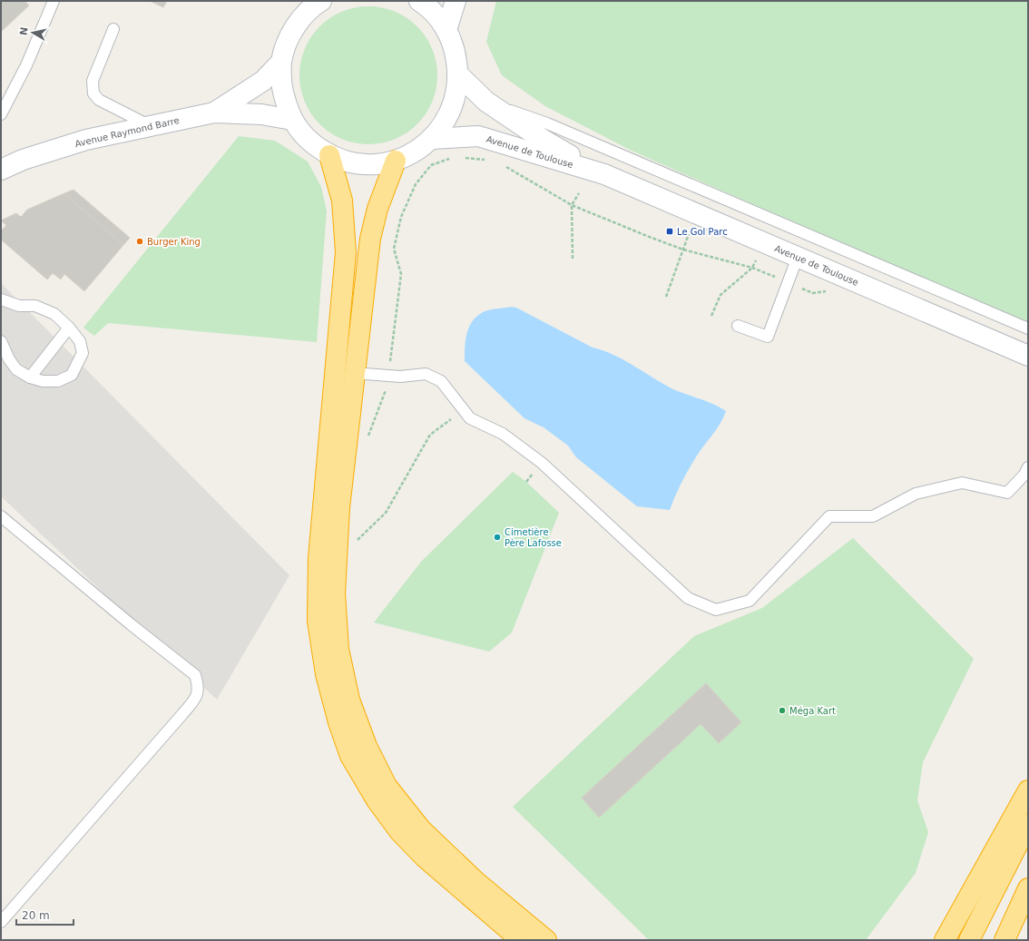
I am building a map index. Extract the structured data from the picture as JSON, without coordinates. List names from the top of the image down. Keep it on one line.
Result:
{"streets":{"main road":["Avenue Raymond Barre","Avenue de Toulouse"]},"places":{"transit":["Le Gol Parc"],"other":["Burger King","Cimetière Père Lafosse","Méga Kart"]},"scale_bar":"20 m","north":"left"}
